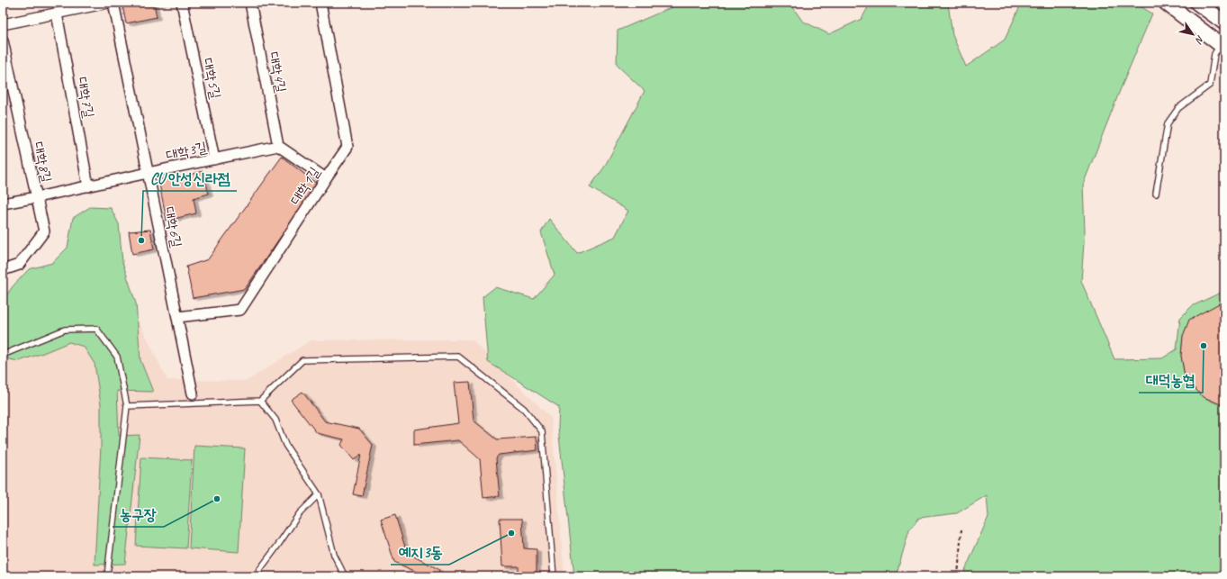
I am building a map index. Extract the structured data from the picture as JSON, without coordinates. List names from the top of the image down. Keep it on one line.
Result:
{"streets":{"street":["대학4길","대학5길","대학7길","대학3길","대학8길","대학1길","대학6길"]},"crossings":[["대학4길","대학3길"],["대학5길","대학3길"],["대학7길","대학3길"],["대학3길","대학8길"],["대학3길","대학6길"],["대학1길","대학6길"]],"places":["CU 안성신라점","대덕농협","농구장","예지3동"],"north":"bottom right"}
